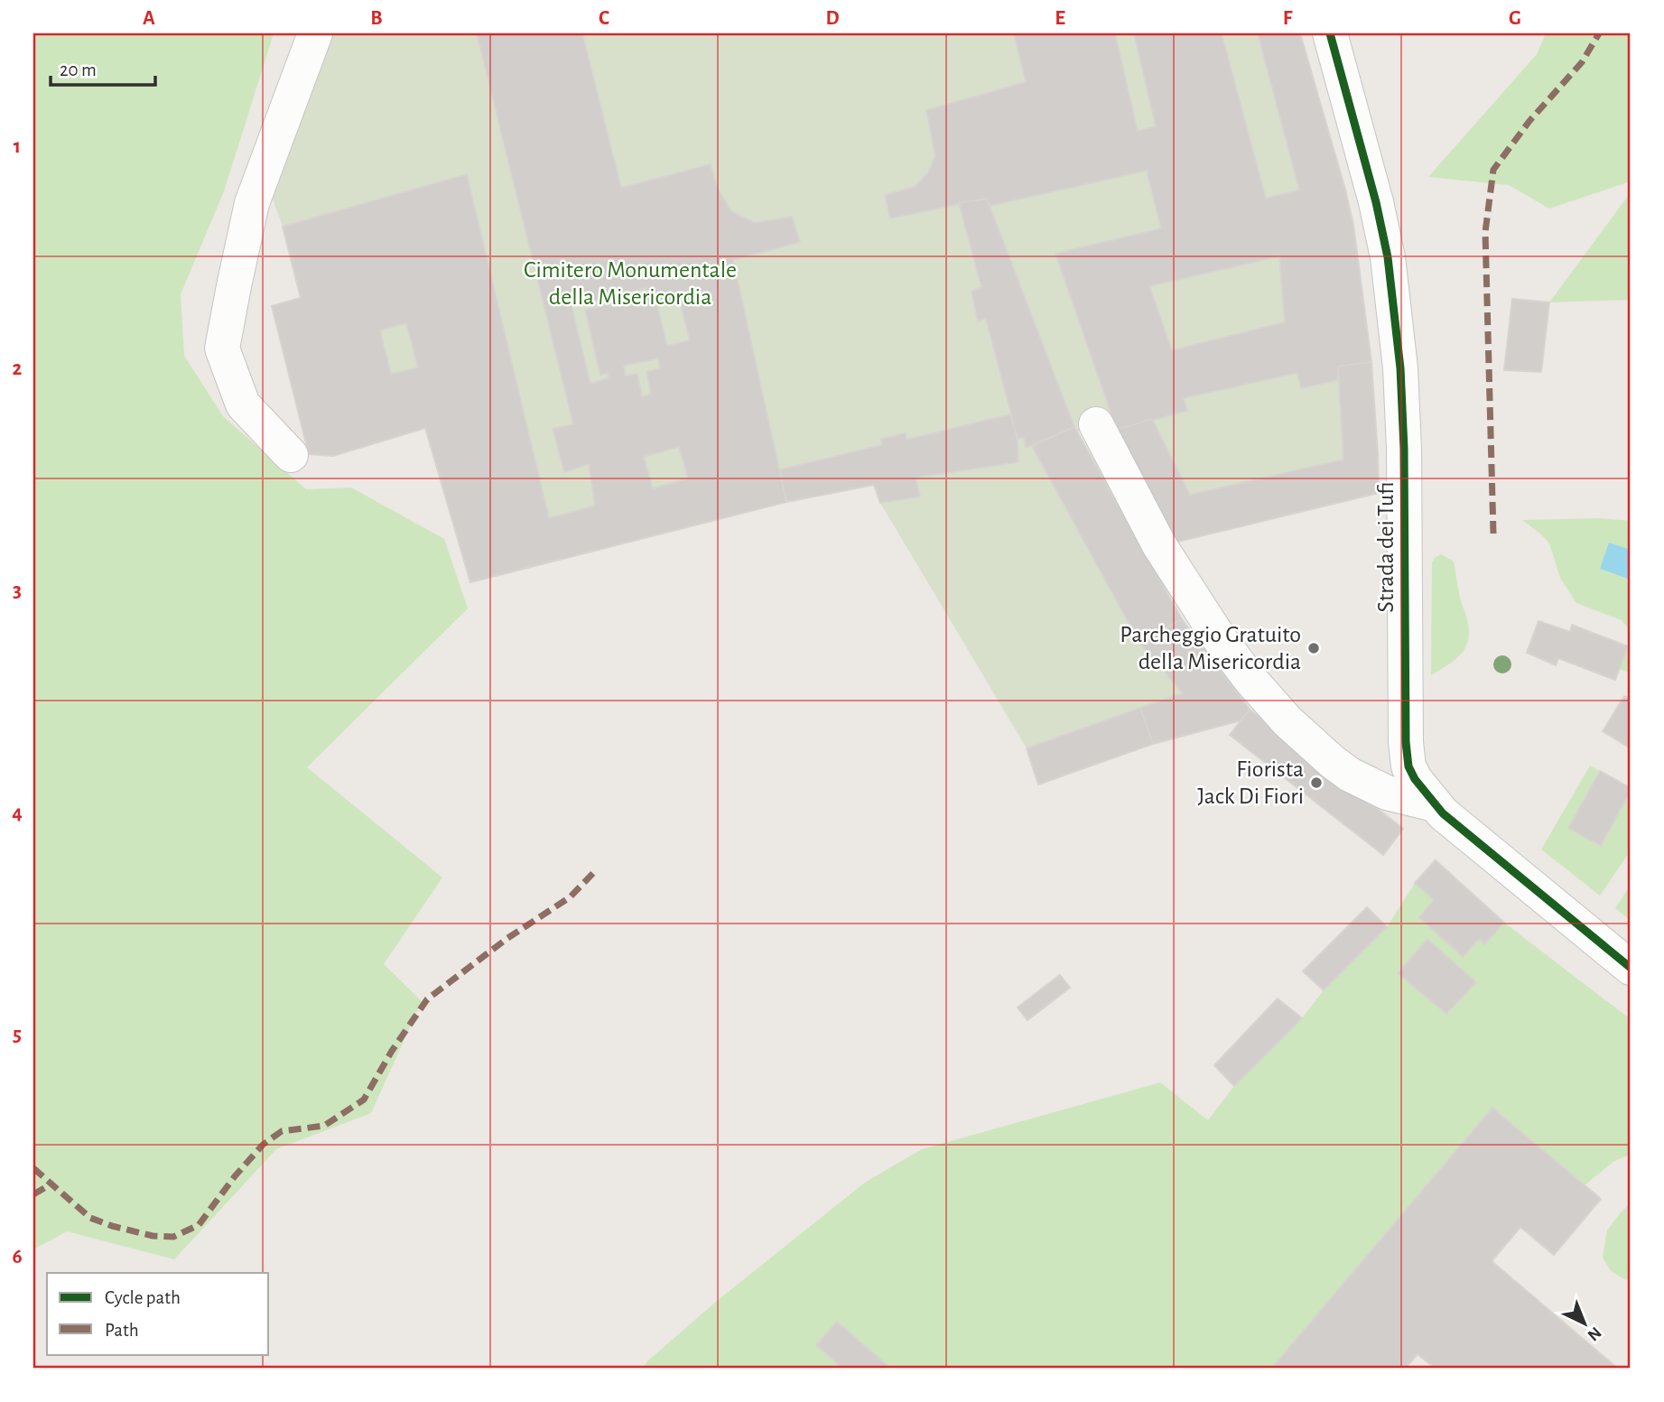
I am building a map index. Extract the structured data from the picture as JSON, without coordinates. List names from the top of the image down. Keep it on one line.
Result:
{"streets":{"street":["Strada dei Tufi"]},"parks":["Cimitero Monumentale della Misericordia"],"places":["Parcheggio Gratuito della Misericordia","Fiorista Jack Di Fiori"],"legend":["Cycle path","Path"],"scale_bar":"20 m","north":"bottom right","grid":{"columns":["A","B","C","D","E","F","G"],"rows":["1","2","3","4","5","6"]}}
